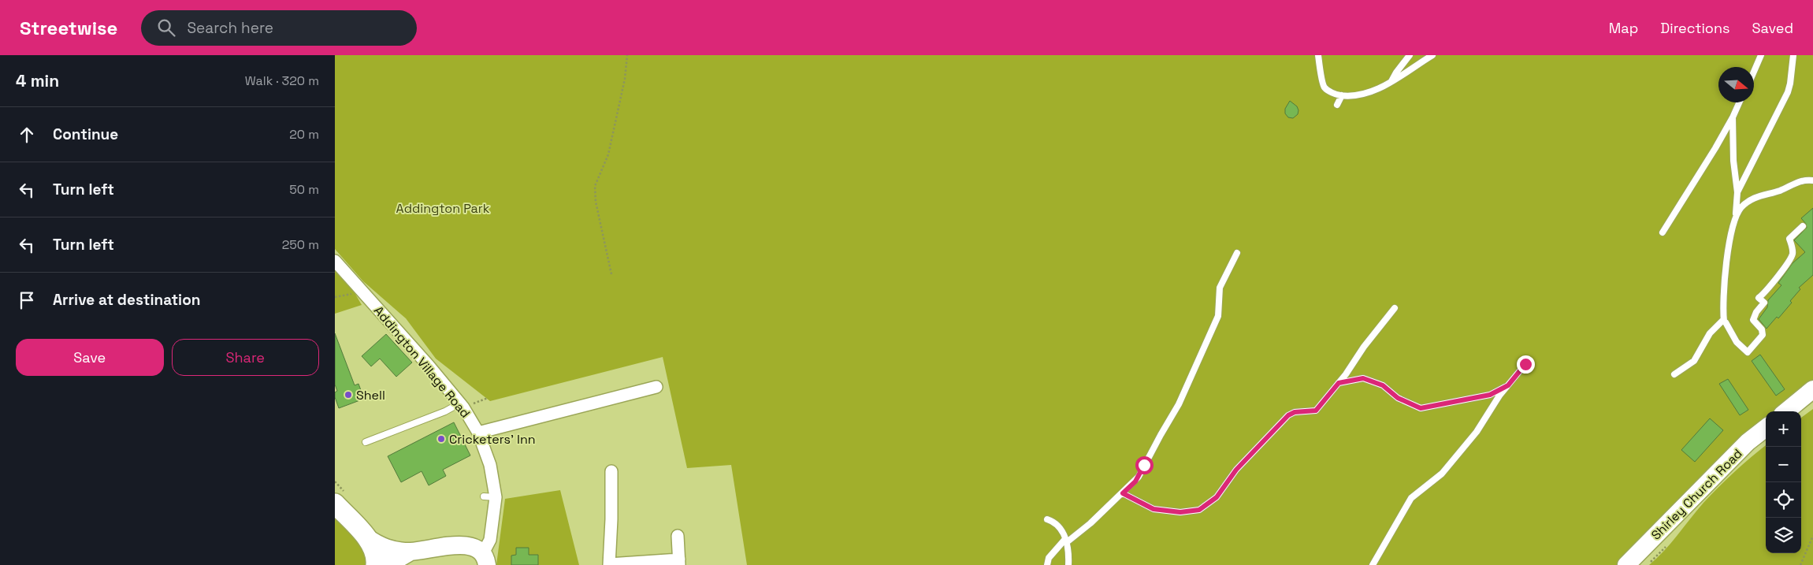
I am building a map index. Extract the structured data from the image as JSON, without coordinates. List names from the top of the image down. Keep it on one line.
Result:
{"streets":{"street":["Addington Village Road","Shirley Church Road"]},"parks":["Addington Park"],"places":["Shell","Cricketers' Inn"],"north":"right","page":{"header":"Streetwise","search":"Search here","nav":["Map","Directions","Saved"],"heading":["4 min","Walk · 320 m"],"list":[["Continue","20 m"],["Turn left","50 m"],["Turn left","250 m"],"Arrive at destination"],"buttons":["Save","Share"],"map_buttons":["+","−"]}}
